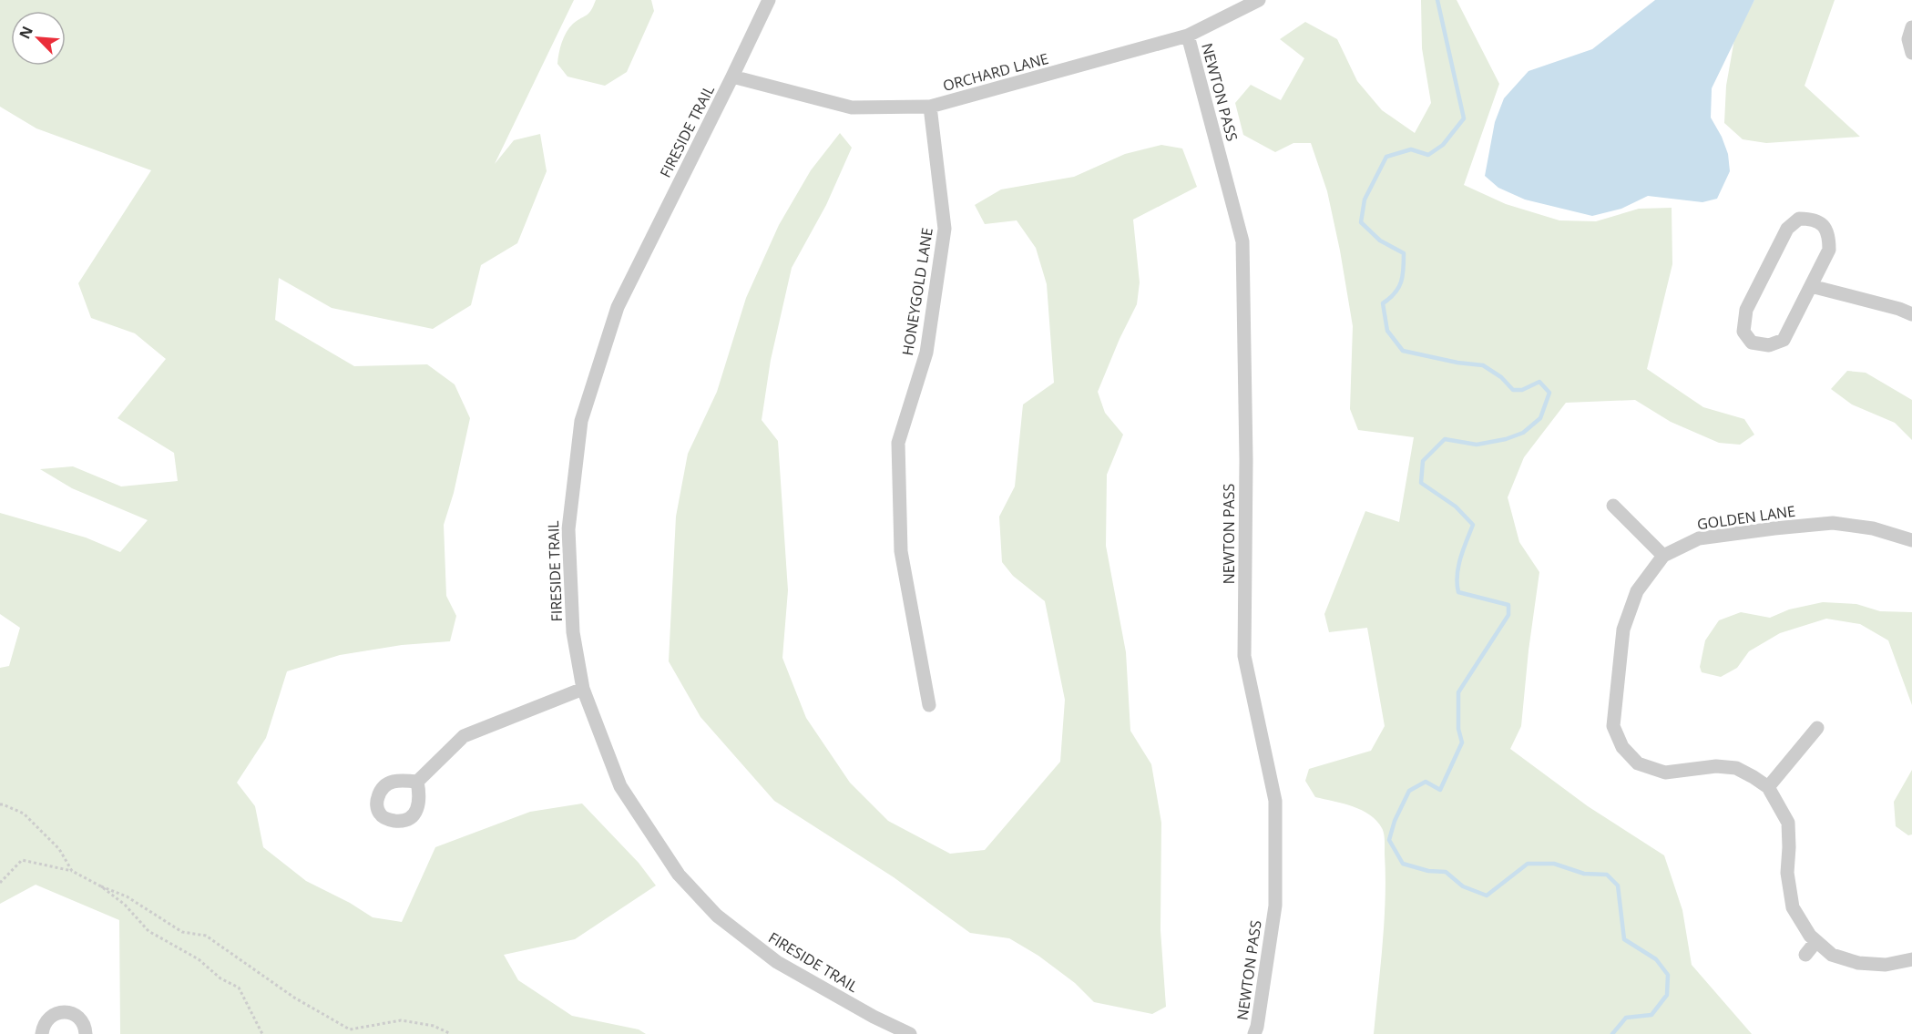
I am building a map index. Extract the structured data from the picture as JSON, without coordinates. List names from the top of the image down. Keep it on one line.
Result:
{"streets":{"street":["ORCHARD LANE","NEWTON PASS","FIRESIDE TRAIL","HONEYGOLD LANE","GOLDEN LANE"]},"crossings":[["ORCHARD LANE","NEWTON PASS"],["ORCHARD LANE","FIRESIDE TRAIL"],["ORCHARD LANE","HONEYGOLD LANE"]],"north":"top left"}
